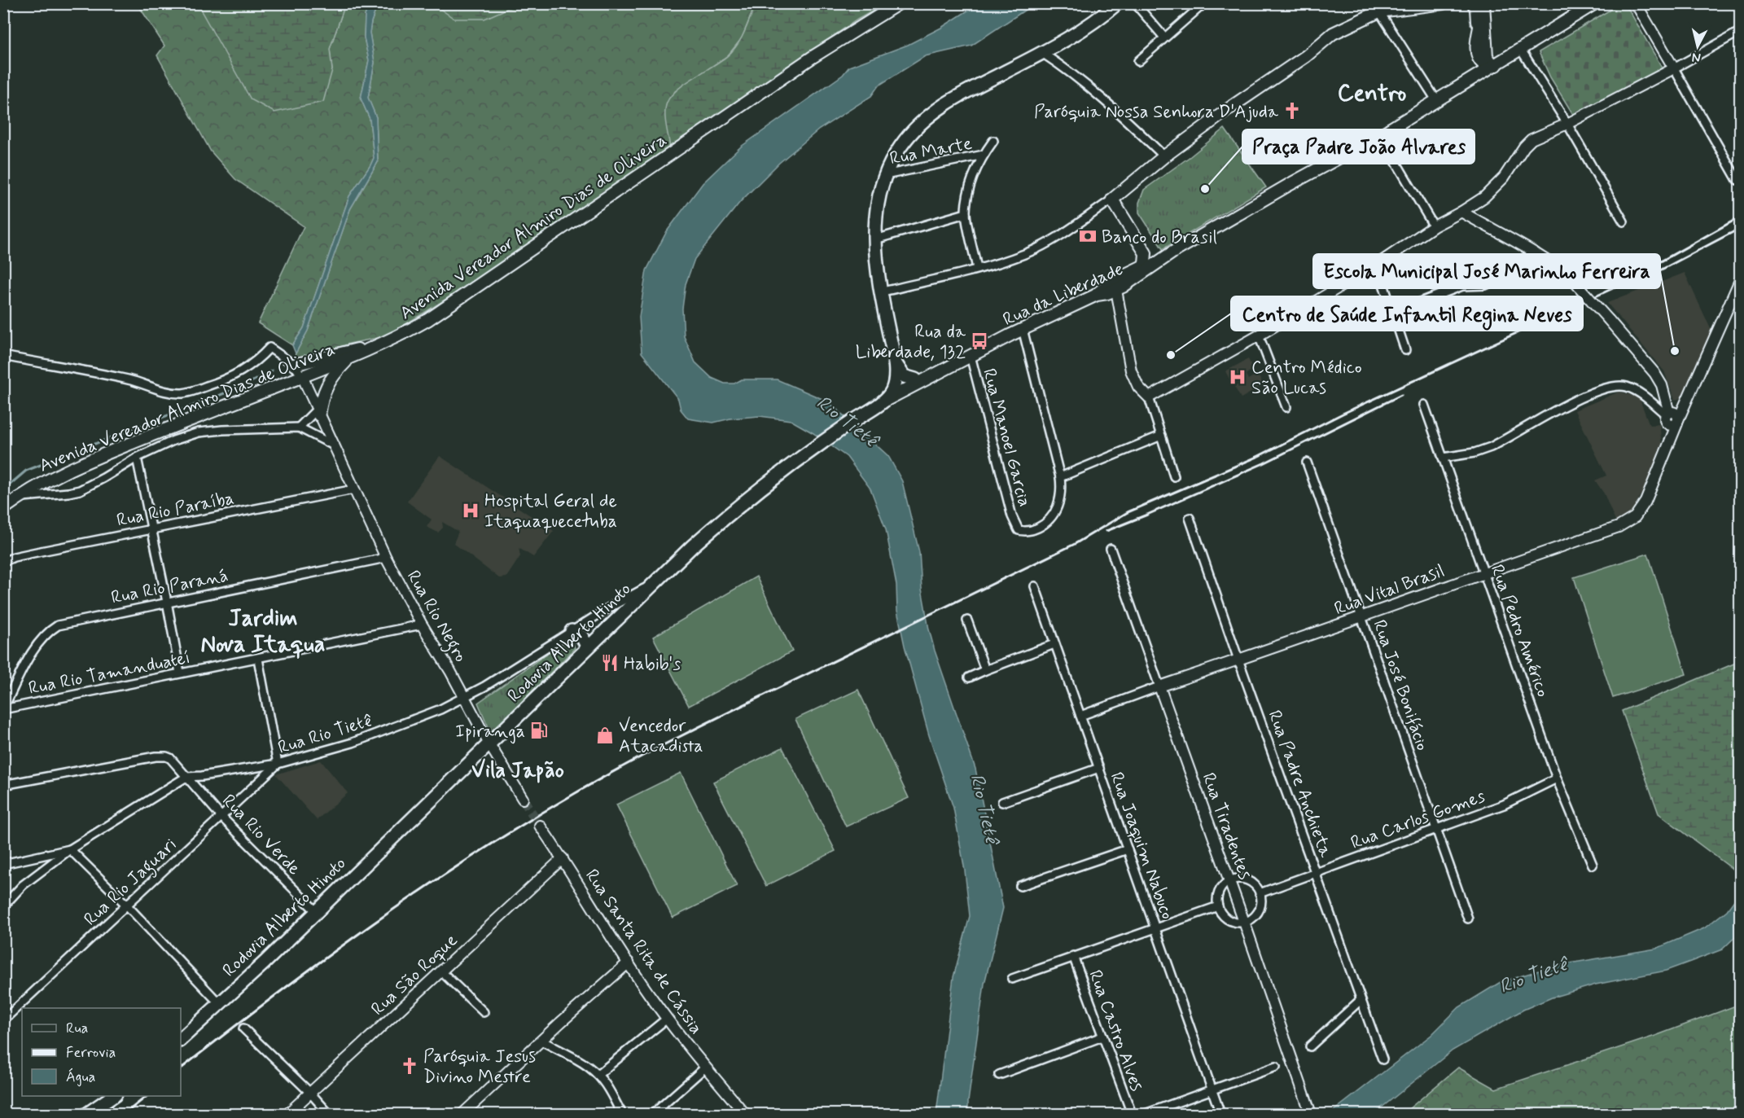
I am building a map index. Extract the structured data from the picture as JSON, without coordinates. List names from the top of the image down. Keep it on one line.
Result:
{"streets":{"main road":["Avenida Vereador Almiro Dias de Oliveira","Rua da Liberdade","Rodovia Alberto Hinoto"],"street":["Rua Marte","Rua Manoel Garcia","Rua Rio Paraíba","Rua Rio Paraná","Rua Vital Brasil","Rua Rio Negro","Rua Pedro Américo","Rua Rio Tamanduateí","Rua José Bonifácio","Rua Rio Tietê","Rua Padre Anchieta","Rua Carlos Gomes","Rua Tiradentes","Rua Rio Verde","Rua Joaquim Nabuco","Rua Rio Jaguari","Rua Santa Rita de Cássia","Rua São Roque","Rua Castro Alves"]},"crossings":[["Avenida Vereador Almiro Dias de Oliveira","Rua Rio Negro"],["Rua da Liberdade","Rua Manoel Garcia"],["Rua da Liberdade","Rodovia Alberto Hinoto"],["Rua Rio Paraíba","Rua Rio Negro"],["Rua Rio Paraná","Rua Rio Negro"],["Rua Rio Paraná","Rua Rio Tamanduateí"],["Rua Vital Brasil","Rua Pedro Américo"],["Rua Vital Brasil","Rua José Bonifácio"],["Rua Vital Brasil","Rua Padre Anchieta"],["Rua Vital Brasil","Rua Tiradentes"],["Rua Vital Brasil","Rua Joaquim Nabuco"],["Rua Rio Negro","Rodovia Alberto Hinoto"],["Rua Rio Negro","Rua Rio Tamanduateí"],["Rua Rio Negro","Rua Rio Tietê"],["Rua Pedro Américo","Rua Carlos Gomes"],["Rodovia Alberto Hinoto","Rua Rio Tietê"],["Rodovia Alberto Hinoto","Rua Rio Verde"],["Rua José Bonifácio","Rua Carlos Gomes"],["Rua Rio Tietê","Rua Rio Verde"],["Rua Rio Tietê","Rua Rio Jaguari"],["Rua Padre Anchieta","Rua Carlos Gomes"],["Rua Rio Verde","Rua Rio Jaguari"],["Rua Santa Rita de Cássia","Rua São Roque"]],"districts":["Centro","Jardim Nova Itaqua","Vila Japão"],"water":["Rio Tietê"],"places":{"church":["Paróquia Nossa Senhora D'Ajuda","Paróquia Jesus Divino Mestre"],"other":["Praça Padre João Alvares","Escola Municipal José Marinho Ferreira","Centro de Saúde Infantil Regina Neves"],"bank":["Banco do Brasil"],"bus stop":["Rua da Liberdade, 132"],"hospital":["Centro Médico São Lucas","Hospital Geral de Itaquaquecetuba"],"restaurant":["Habib's"],"fuel station":["Ipiranga"],"shop":["Vencedor Atacadista"]},"legend":["Rua","Ferrovia","Água"],"north":"bottom"}
